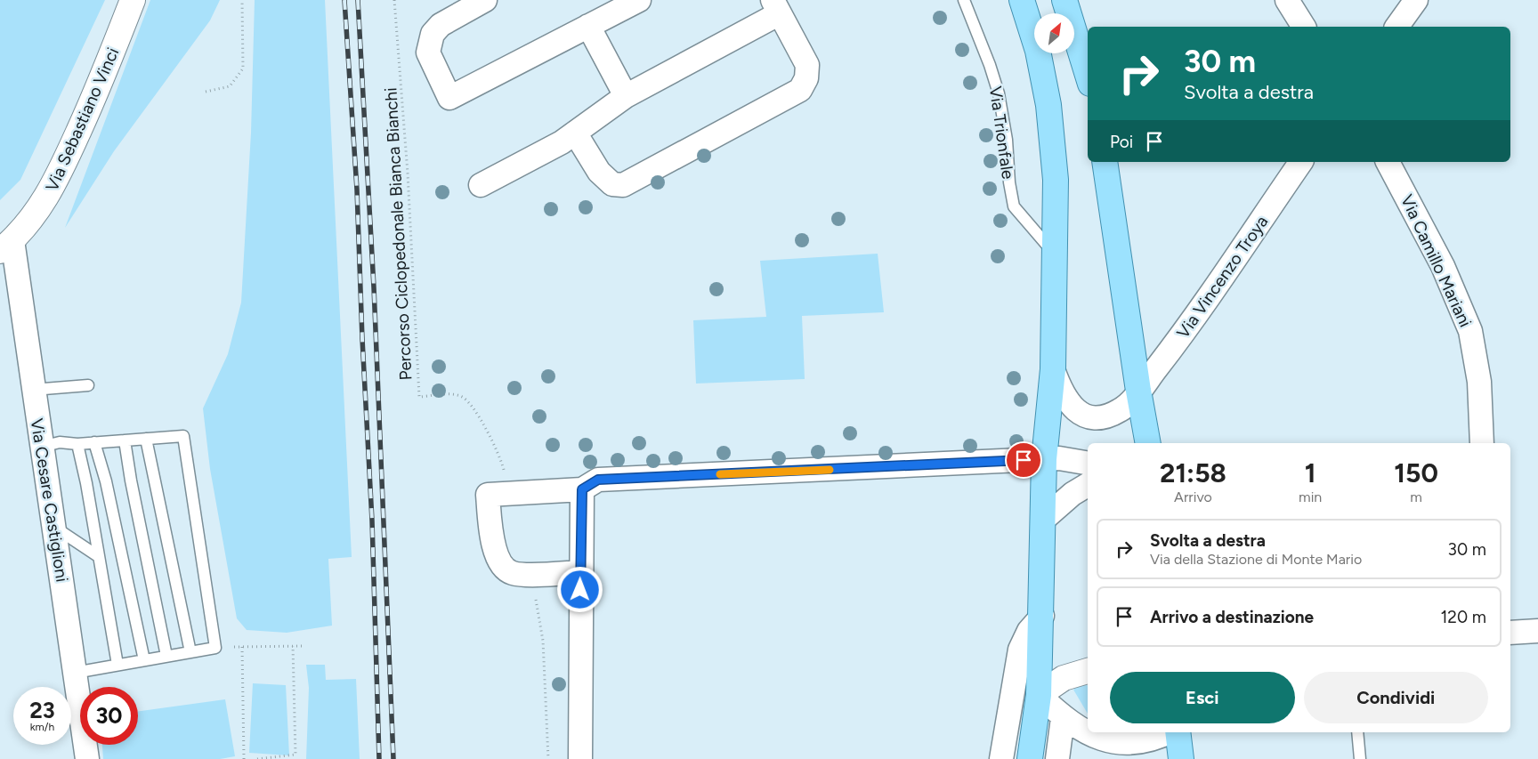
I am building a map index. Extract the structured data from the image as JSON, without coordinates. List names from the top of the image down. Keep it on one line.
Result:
{"streets":{"street":["Via Sebastiano Vinci","Via Camillo Mariani","Via Vincenzo Troya","Via Cesare Castiglioni"],"lane":["Via Trionfale"],"path":["Percorso Ciclopedonale Bianca Bianchi"]},"crossings":[["Via Sebastiano Vinci","Via Cesare Castiglioni"]],"north":"top right","page":{"turn":["30 m","Svolta a destra"],"then":"Poi","eta":["21:58","Arrivo","1","min","150","m"],"list":[{"name":"Svolta a destra","note":"Via della Stazione di Monte Mario","value":"30 m"},{"name":"Arrivo a destinazione","value":"120 m"}],"buttons":["Esci","Condividi"],"speed":"23 km/h","limit":"30"}}
